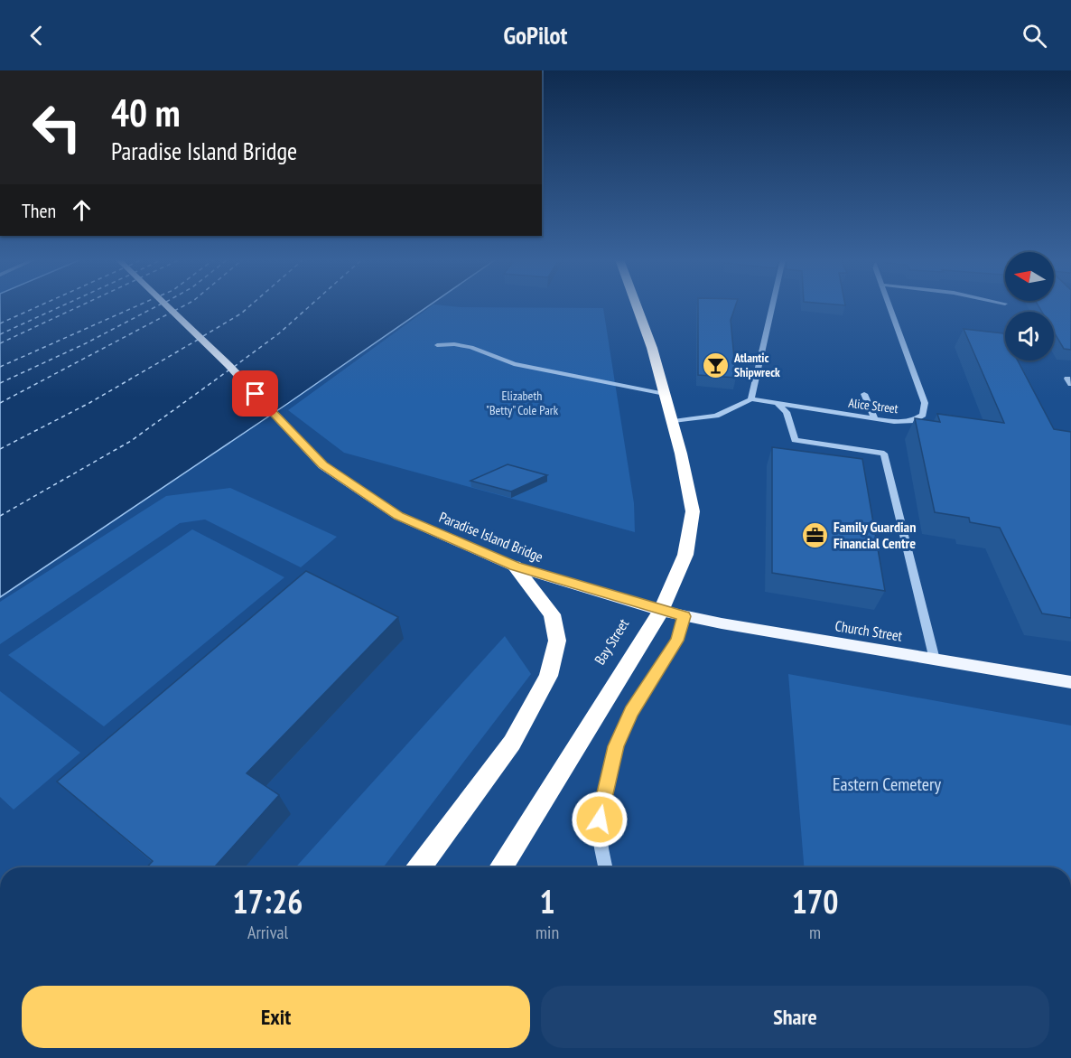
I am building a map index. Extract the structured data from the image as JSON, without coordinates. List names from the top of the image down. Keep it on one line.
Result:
{"streets":{"highway":["Bay Street"],"main road":["Paradise Island Bridge","Church Street"],"street":["Alice Street"]},"crossings":[["Paradise Island Bridge","Church Street"],["Paradise Island Bridge","Bay Street"],["Church Street","Bay Street"]],"parks":["Elizabeth \"Betty\" Cole Park","Eastern Cemetery"],"places":{"bar":["Atlantic Shipwreck"],"office":["Family Guardian Financial Centre"]},"north":"left","page":{"header":"GoPilot","turn":["40 m","Paradise Island Bridge"],"then":"Then","eta":["17:26","Arrival","1","min","170","m"],"buttons":["Exit","Share"]}}
